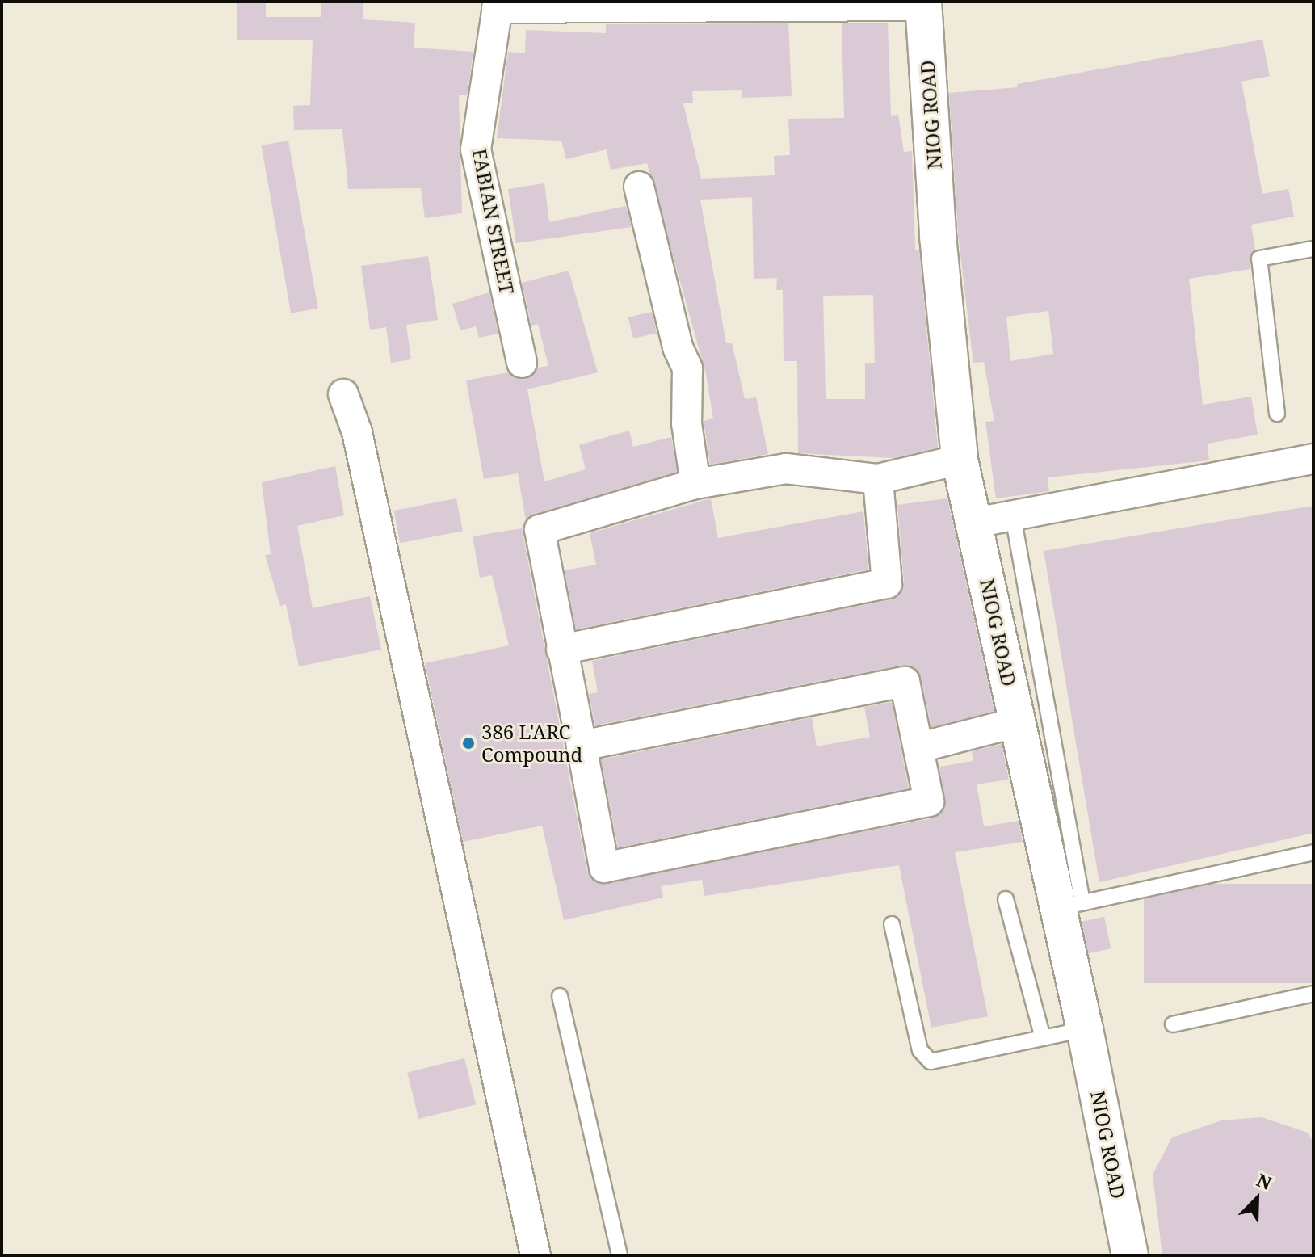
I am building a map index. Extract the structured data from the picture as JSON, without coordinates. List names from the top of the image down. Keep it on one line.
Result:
{"streets":{"street":["NIOG ROAD","FABIAN STREET"]},"places":["386 L'ARC Compound"],"north":"top right"}
